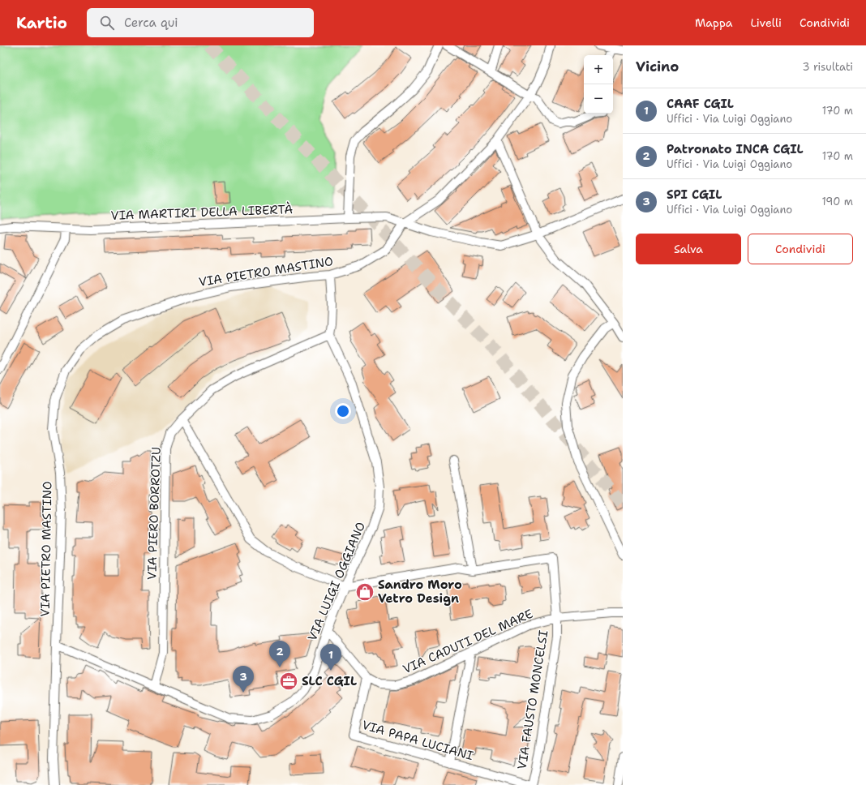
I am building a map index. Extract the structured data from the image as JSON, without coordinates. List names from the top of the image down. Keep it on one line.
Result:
{"streets":{"street":["VIA MARTIRI DELLA LIBERTÀ","VIA PIETRO MASTINO","VIA PIERO BORROTZU","VIA LUIGI OGGIANO","VIA CADUTI DEL MARE","VIA FAUSTO MONCELSI","VIA PAPA LUCIANI"]},"crossings":[["VIA MARTIRI DELLA LIBERTÀ","VIA PIETRO MASTINO"],["VIA PIETRO MASTINO","VIA LUIGI OGGIANO"],["VIA PIERO BORROTZU","VIA LUIGI OGGIANO"],["VIA LUIGI OGGIANO","VIA CADUTI DEL MARE"],["VIA CADUTI DEL MARE","VIA FAUSTO MONCELSI"],["VIA CADUTI DEL MARE","VIA PAPA LUCIANI"],["VIA FAUSTO MONCELSI","VIA PAPA LUCIANI"]],"places":{"shop":["Sandro Moro Vetro Design"],"office":["SLC CGIL"]},"page":{"header":"Kartio","search":"Cerca qui","nav":["Mappa","Livelli","Condividi"],"heading":["Vicino","3 risultati"],"map_buttons":["+","−"],"list":[{"mark":"1","name":"CAAF CGIL","note":"Uffici · Via Luigi Oggiano","value":"170 m"},{"mark":"2","name":"Patronato INCA CGIL","note":"Uffici · Via Luigi Oggiano","value":"170 m"},{"mark":"3","name":"SPI CGIL","note":"Uffici · Via Luigi Oggiano","value":"190 m"}],"buttons":["Salva","Condividi"],"pins":["2","1","3"]}}
